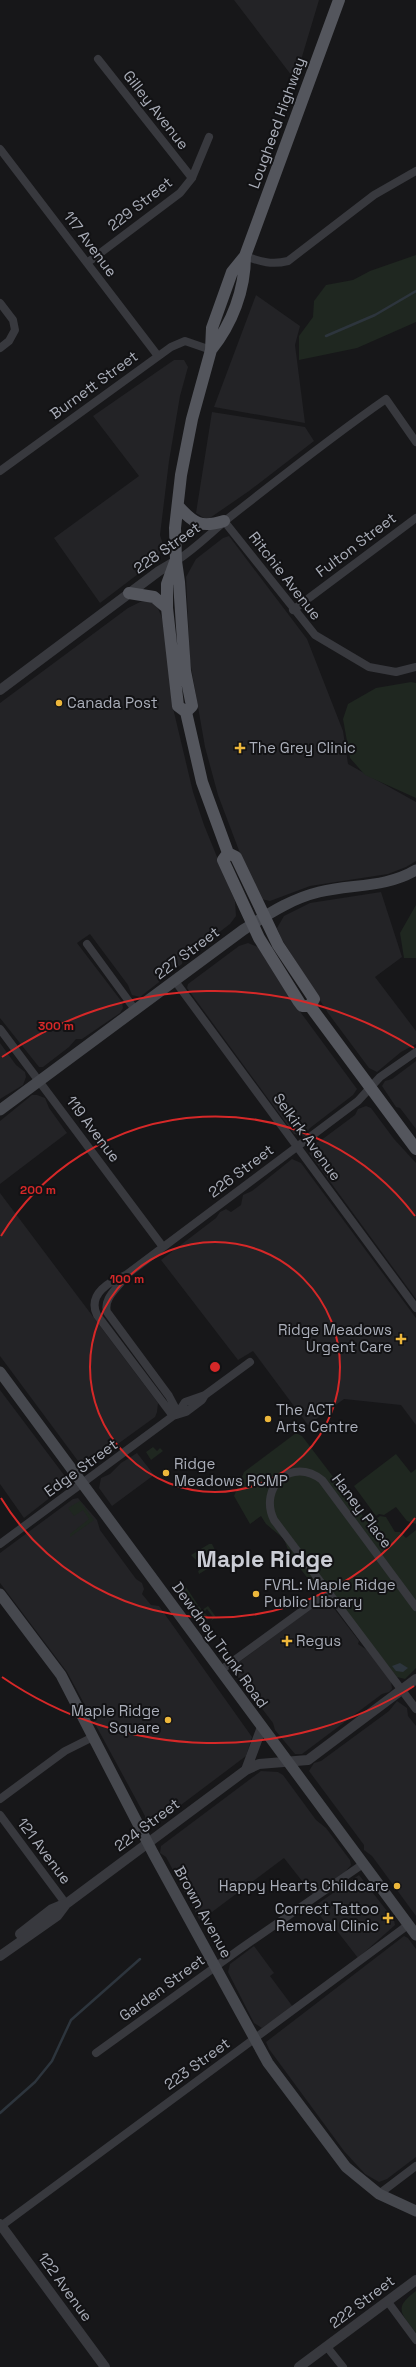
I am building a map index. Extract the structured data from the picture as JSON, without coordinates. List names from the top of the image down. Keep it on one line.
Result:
{"streets":{"main road":["Lougheed Highway","227 Street","Dewdney Trunk Road","Brown Avenue"],"street":["Gilley Avenue","229 Street","117 Avenue","Burnett Street","Fulton Street","228 Street","Ritchie Avenue","119 Avenue","Selkirk Avenue","226 Street","Edge Street","Haney Place","224 Street","121 Avenue","Garden Street","223 Street","122 Avenue","222 Street"]},"crossings":[["Gilley Avenue","229 Street"],["Lougheed Highway","Burnett Street"],["Lougheed Highway","228 Street"],["Lougheed Highway","227 Street"],["Lougheed Highway","226 Street"],["229 Street","117 Avenue"],["117 Avenue","Burnett Street"],["Fulton Street","Ritchie Avenue"],["228 Street","Ritchie Avenue"],["227 Street","119 Avenue"],["227 Street","Selkirk Avenue"],["119 Avenue","226 Street"],["Selkirk Avenue","226 Street"],["226 Street","Edge Street"],["Edge Street","Dewdney Trunk Road"],["Dewdney Trunk Road","224 Street"],["Dewdney Trunk Road","Garden Street"],["Dewdney Trunk Road","223 Street"],["224 Street","121 Avenue"],["224 Street","Brown Avenue"],["Brown Avenue","Garden Street"],["Brown Avenue","223 Street"],["223 Street","122 Avenue"]],"districts":["Maple Ridge"],"places":{"other":["Canada Post","The ACT Arts Centre","Ridge Meadows RCMP","FVRL: Maple Ridge Public Library","Maple Ridge Square","Happy Hearts Childcare"],"health":["The Grey Clinic","Ridge Meadows Urgent Care","Regus","Correct Tattoo Removal Clinic"]},"rings":["300 m","200 m","100 m"]}
